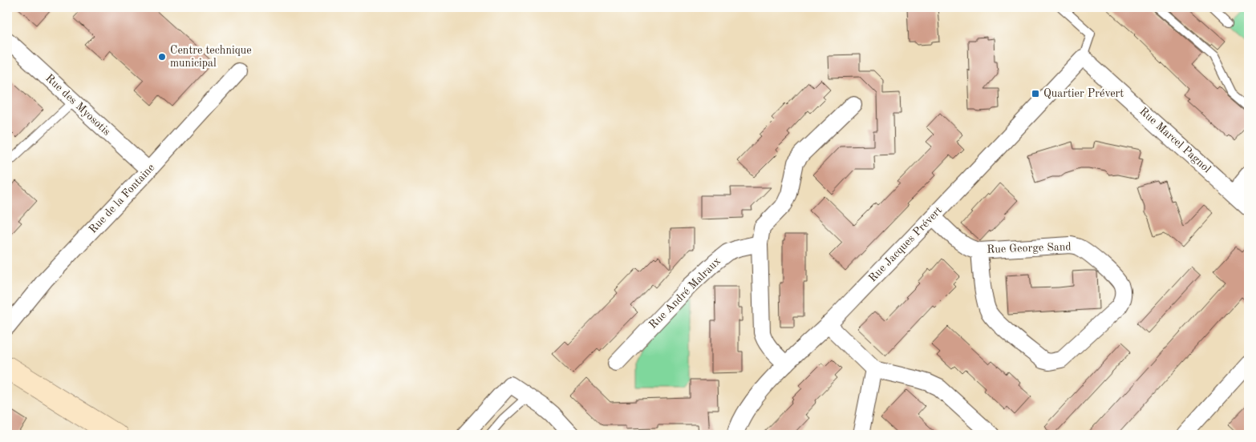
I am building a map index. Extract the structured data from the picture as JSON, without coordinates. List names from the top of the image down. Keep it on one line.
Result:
{"streets":{"street":["Rue des Myosotis","Rue Marcel Pagnol","Rue de la Fontaine","Rue Jacques Prévert","Rue George Sand","Rue André Malraux"]},"crossings":[["Rue des Myosotis","Rue de la Fontaine"],["Rue Marcel Pagnol","Rue Jacques Prévert"],["Rue Jacques Prévert","Rue George Sand"]],"places":{"other":["Centre technique municipal"],"transit":["Quartier Prévert"]}}
